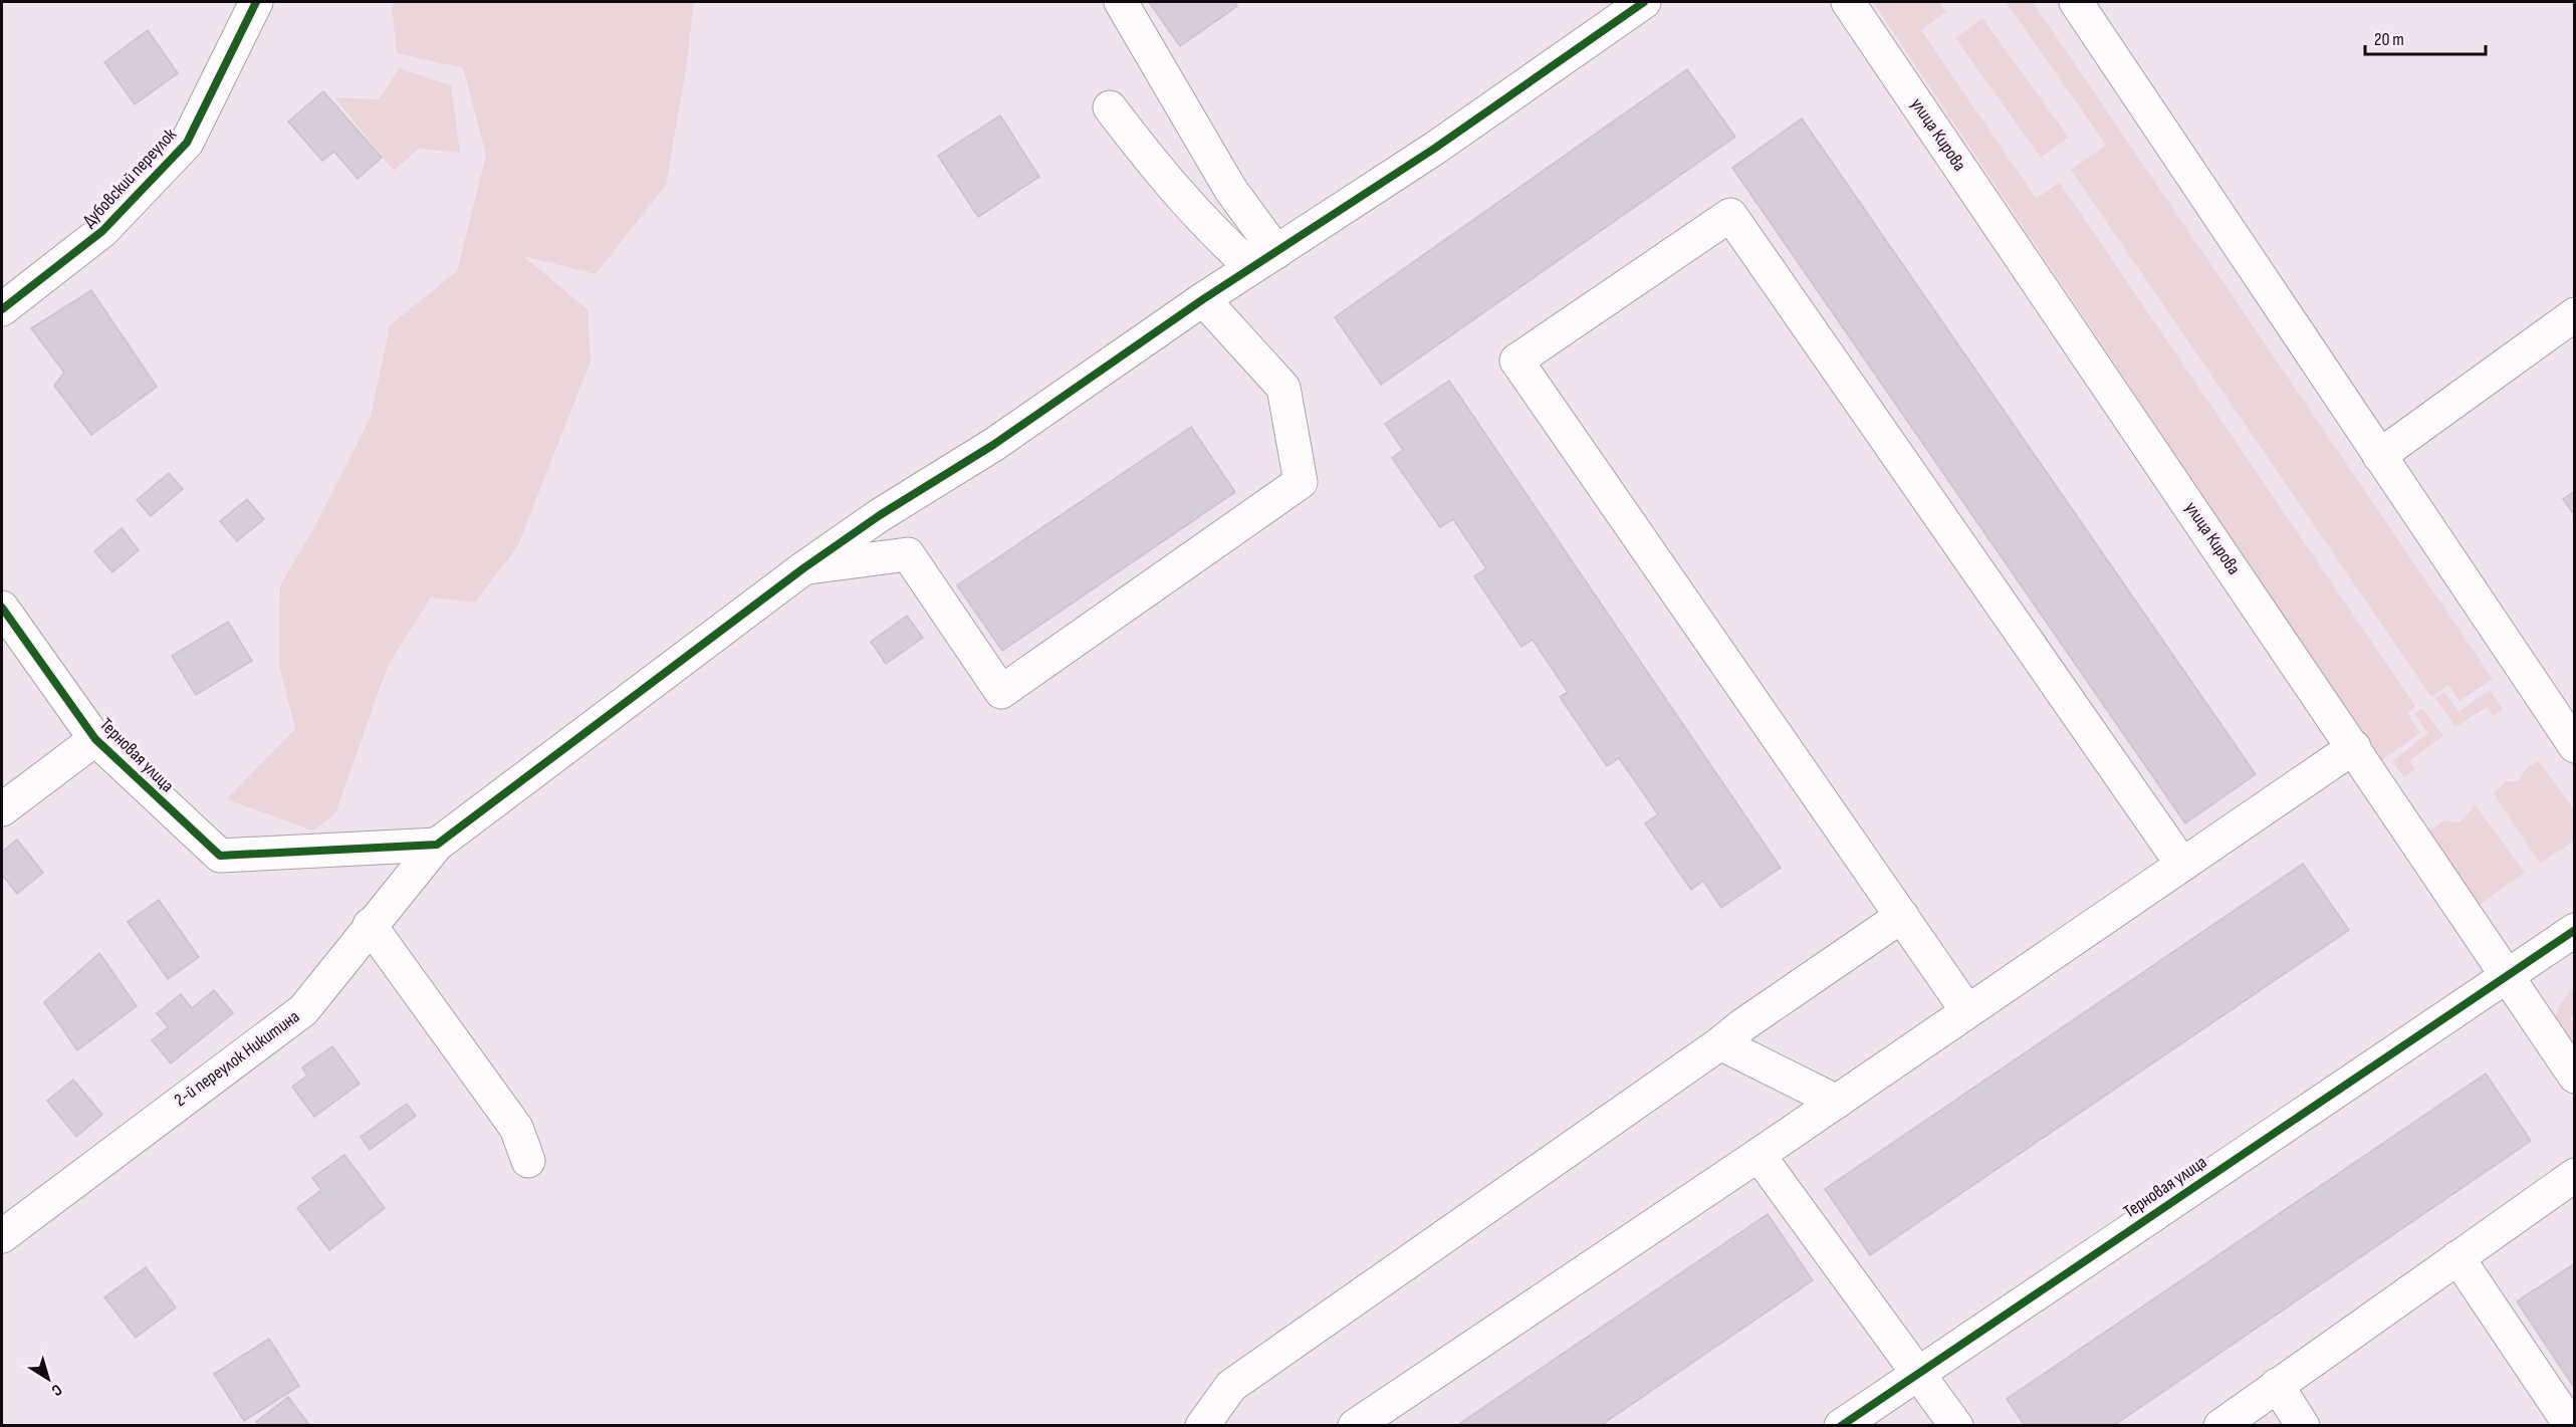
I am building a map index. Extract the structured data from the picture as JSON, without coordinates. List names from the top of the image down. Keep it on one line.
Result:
{"streets":{"street":["улица Кирова","Дубовский переулок","Терновая улица","2-й переулок Никитина"]},"crossings":[["улица Кирова","Терновая улица"],["Терновая улица","2-й переулок Никитина"]],"scale_bar":"20 m","north":"bottom right"}
